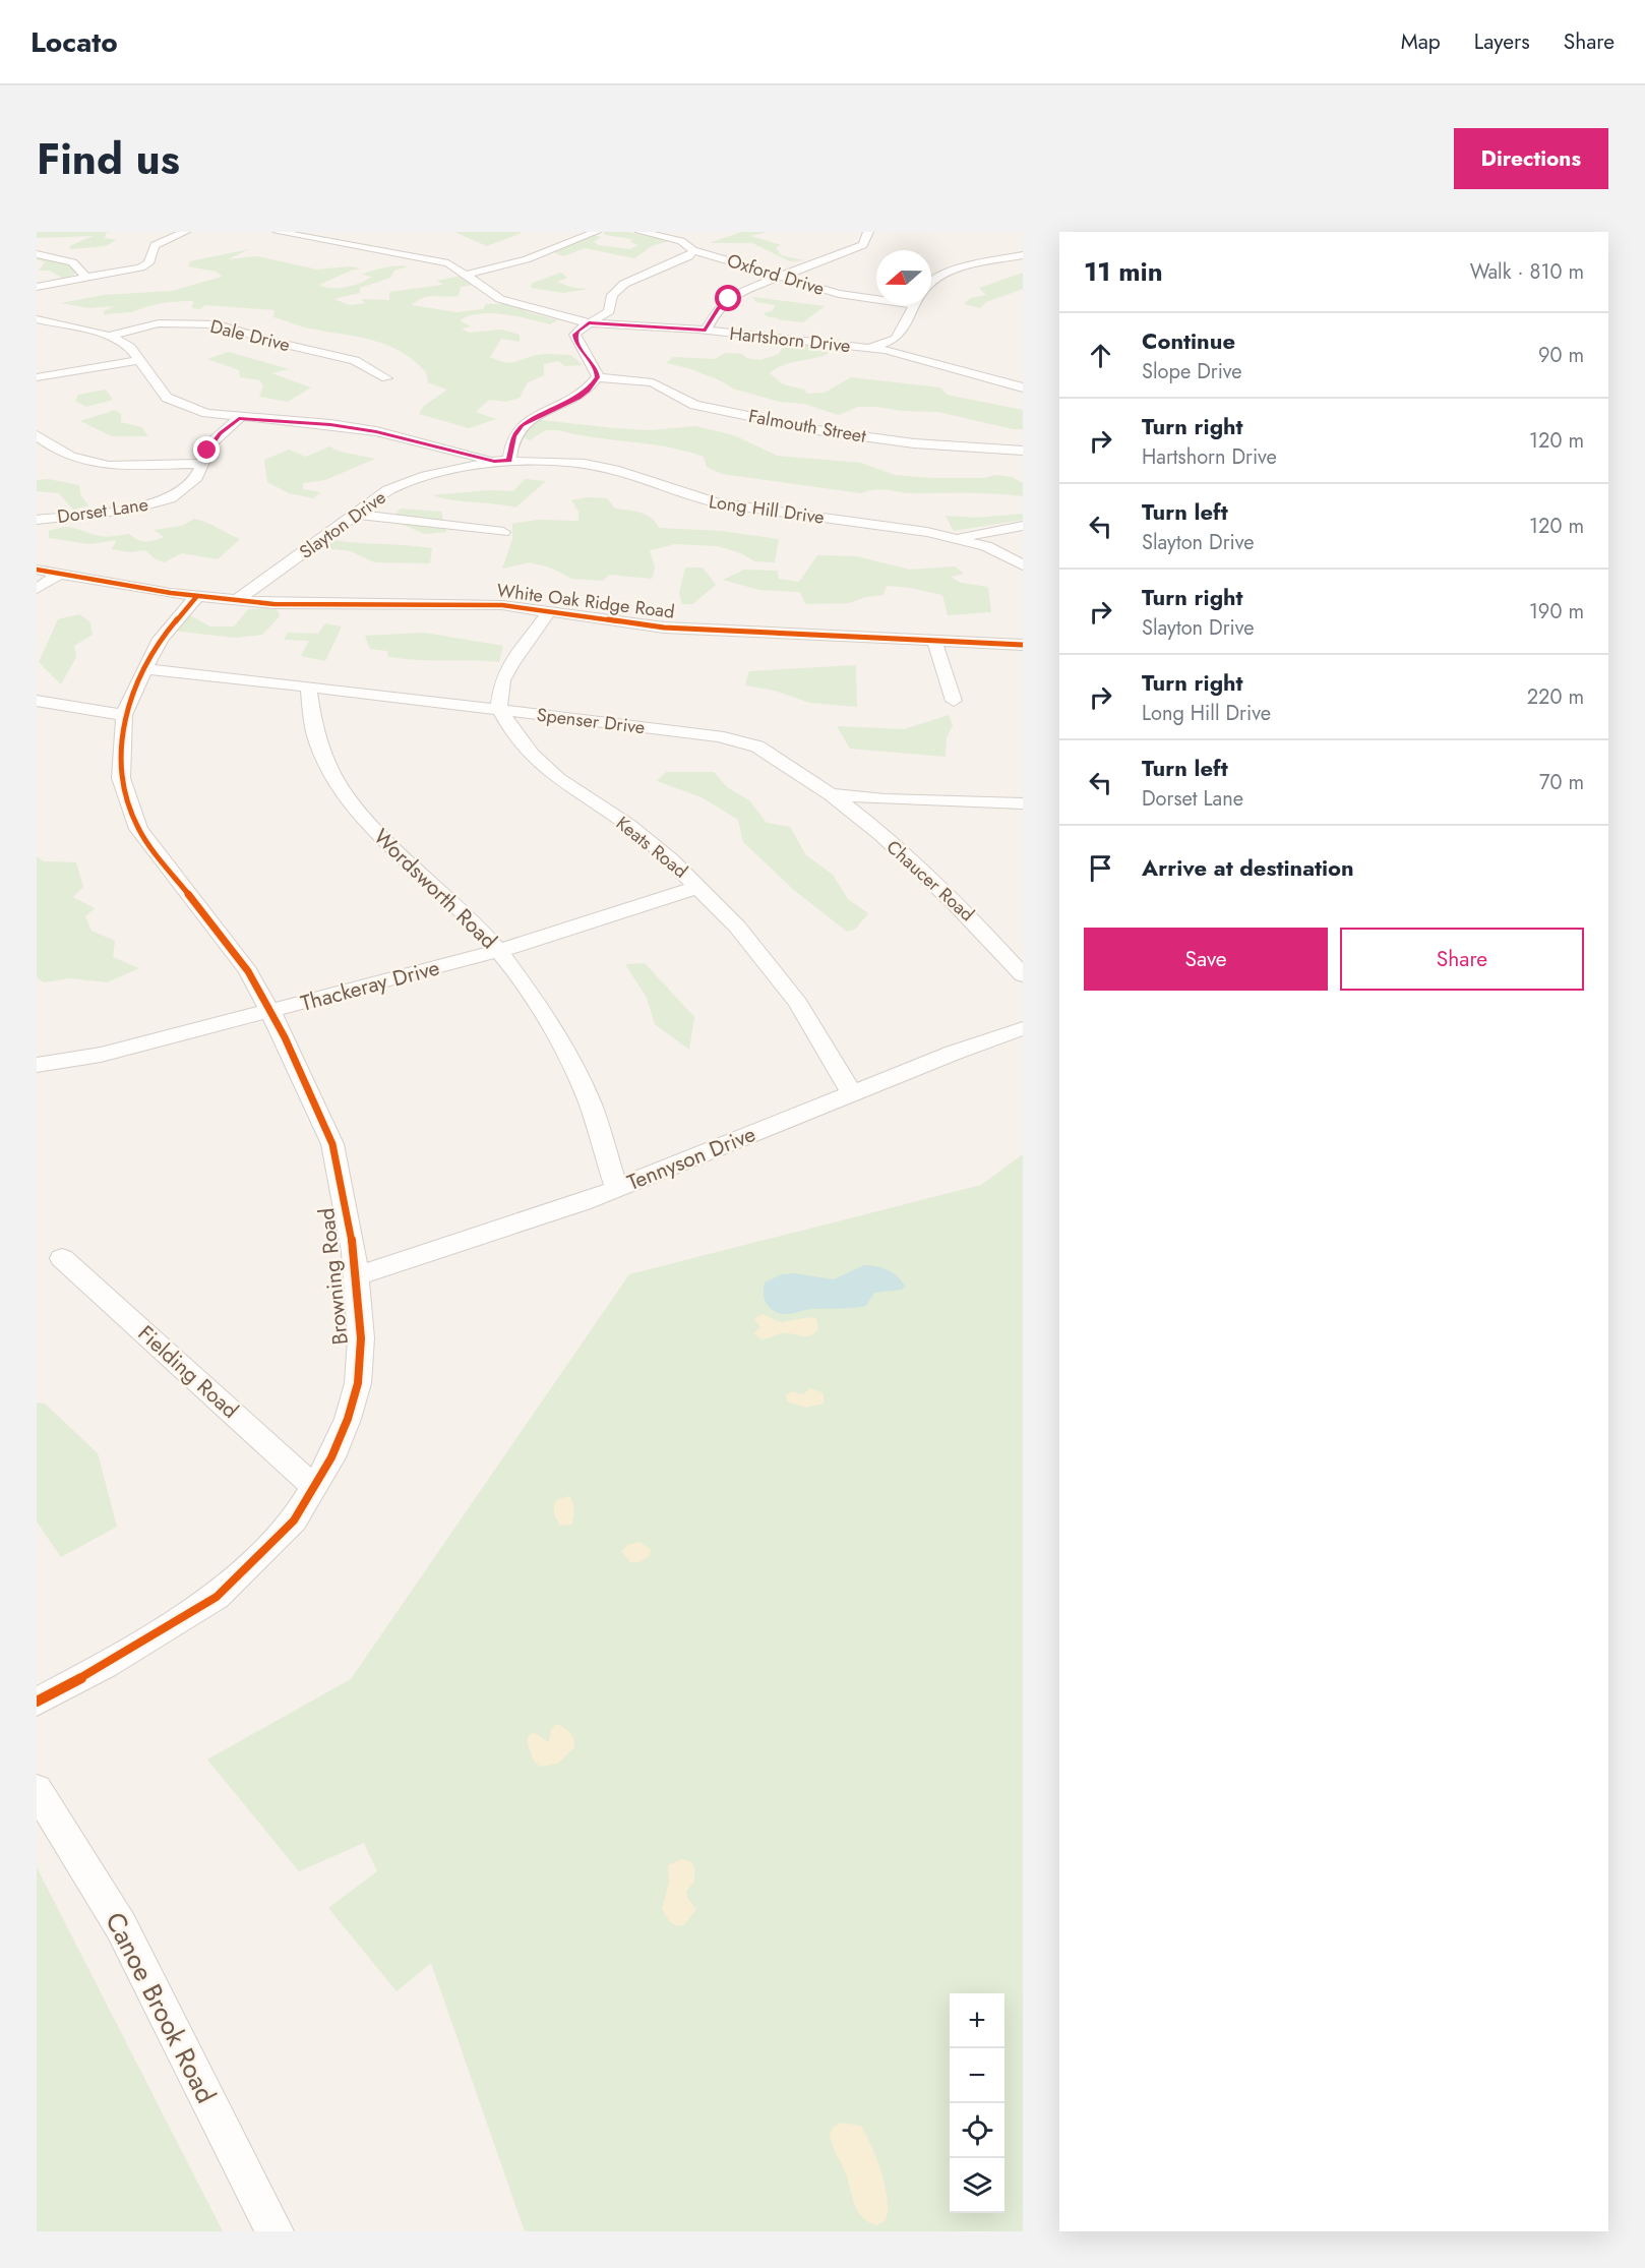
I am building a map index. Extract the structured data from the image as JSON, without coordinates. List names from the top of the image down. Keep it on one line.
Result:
{"streets":{"street":["Oxford Drive","Dale Drive","Hartshorn Drive","Falmouth Street","Long Hill Drive","Dorset Lane","Slayton Drive","White Oak Ridge Road","Spenser Drive","Keats Road","Chaucer Road","Wordsworth Road","Thackeray Drive","Tennyson Drive","Browning Road","Fielding Road","Canoe Brook Road"]},"crossings":[["Long Hill Drive","Slayton Drive"],["Slayton Drive","White Oak Ridge Road"],["White Oak Ridge Road","Browning Road"],["Spenser Drive","Keats Road"],["Spenser Drive","Chaucer Road"],["Spenser Drive","Wordsworth Road"],["Spenser Drive","Browning Road"],["Keats Road","Thackeray Drive"],["Keats Road","Tennyson Drive"],["Wordsworth Road","Thackeray Drive"],["Wordsworth Road","Tennyson Drive"],["Thackeray Drive","Browning Road"],["Tennyson Drive","Browning Road"],["Browning Road","Fielding Road"]],"north":"left","page":{"header":"Locato","nav":["Map","Layers","Share"],"title":"Find us","buttons":["Directions",["Save","Share"]],"heading":["11 min","Walk · 810 m"],"list":[["Continue","Slope Drive","90 m"],["Turn right","Hartshorn Drive","120 m"],["Turn left","Slayton Drive","120 m"],["Turn right","Slayton Drive","190 m"],["Turn right","Long Hill Drive","220 m"],["Turn left","Dorset Lane","70 m"],"Arrive at destination"],"map_buttons":["+","−"]}}
